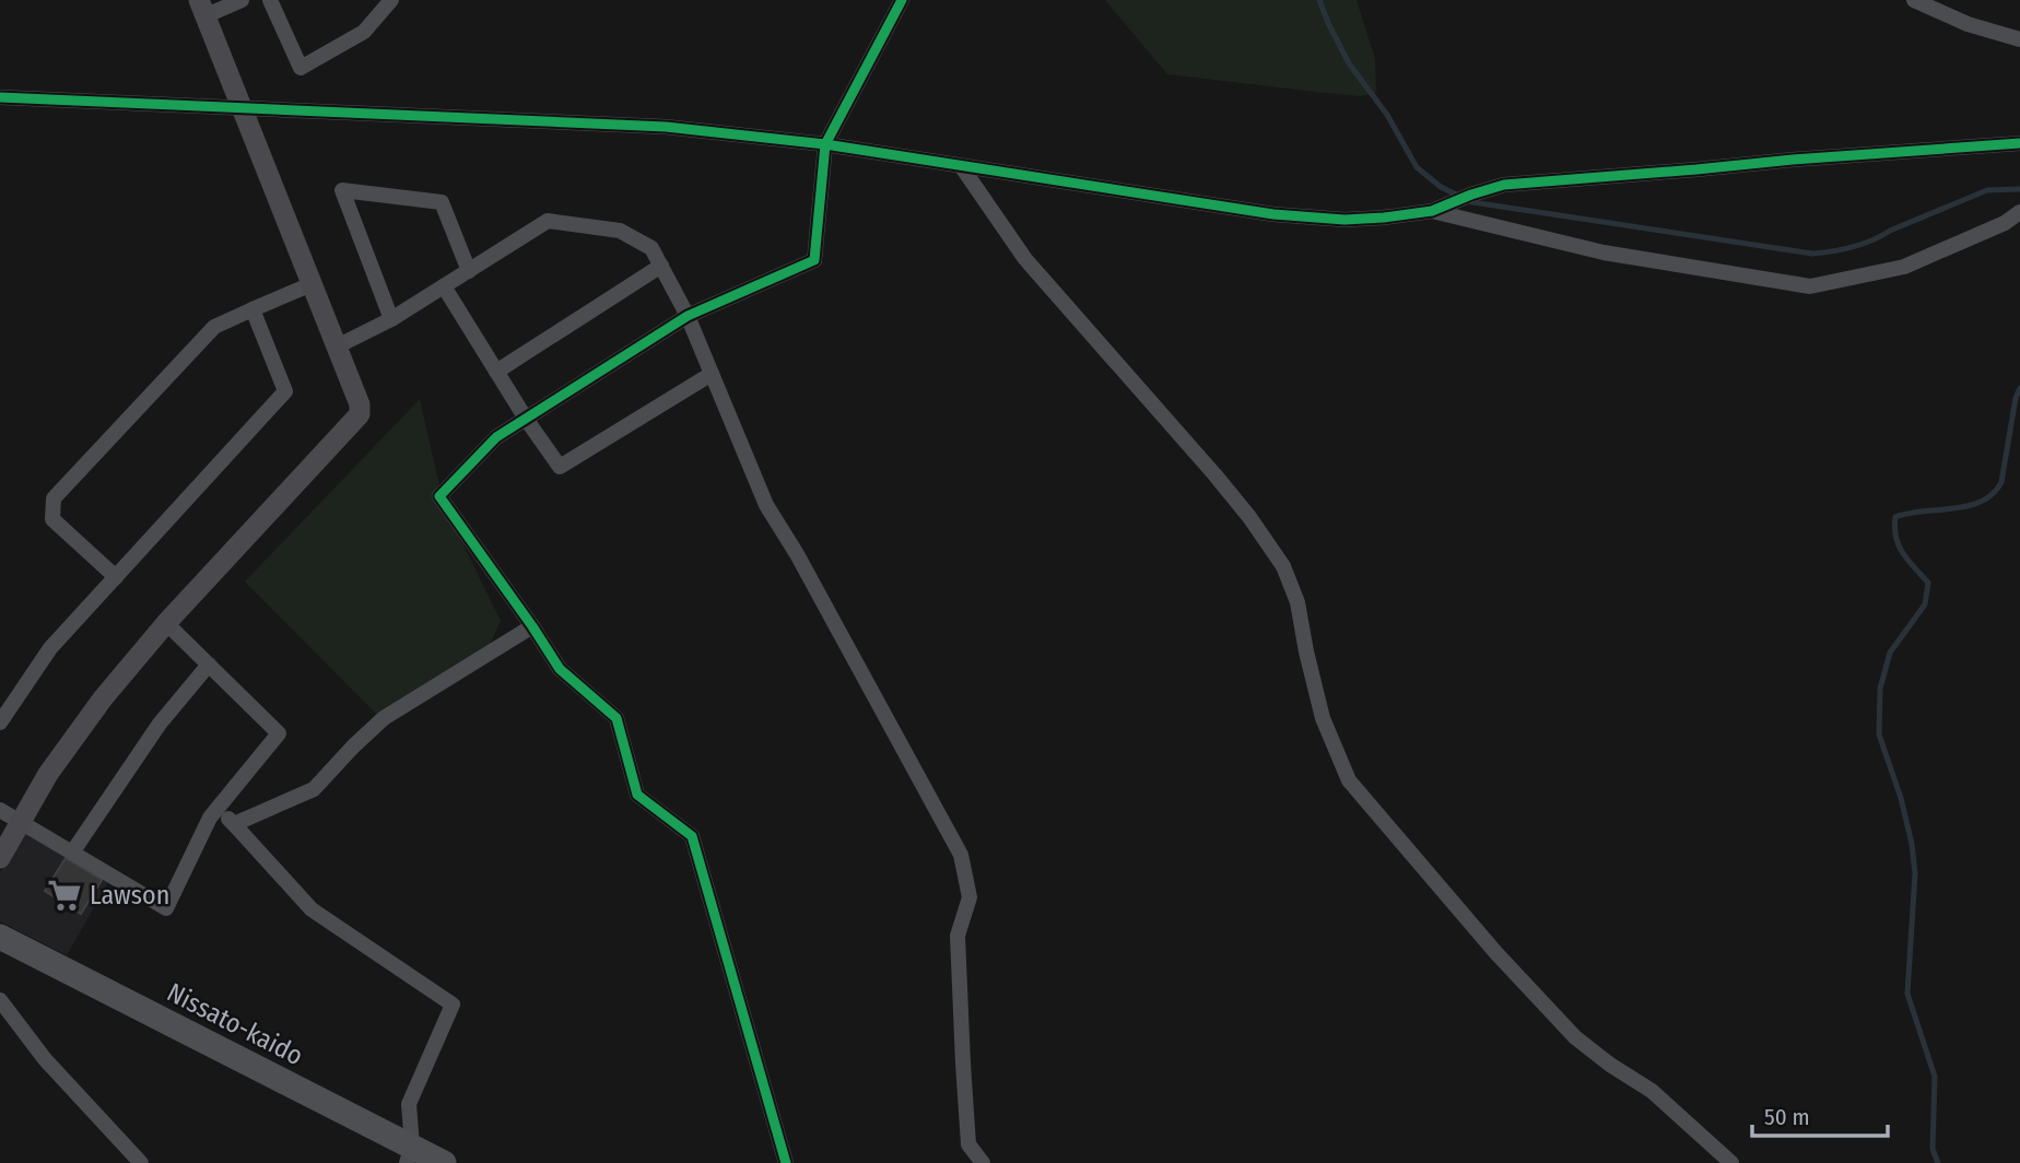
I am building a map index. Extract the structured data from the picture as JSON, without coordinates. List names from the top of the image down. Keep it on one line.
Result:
{"streets":{"main road":["Nissato-kaido"]},"places":{"supermarket":["Lawson"]},"scale_bar":"50 m"}
